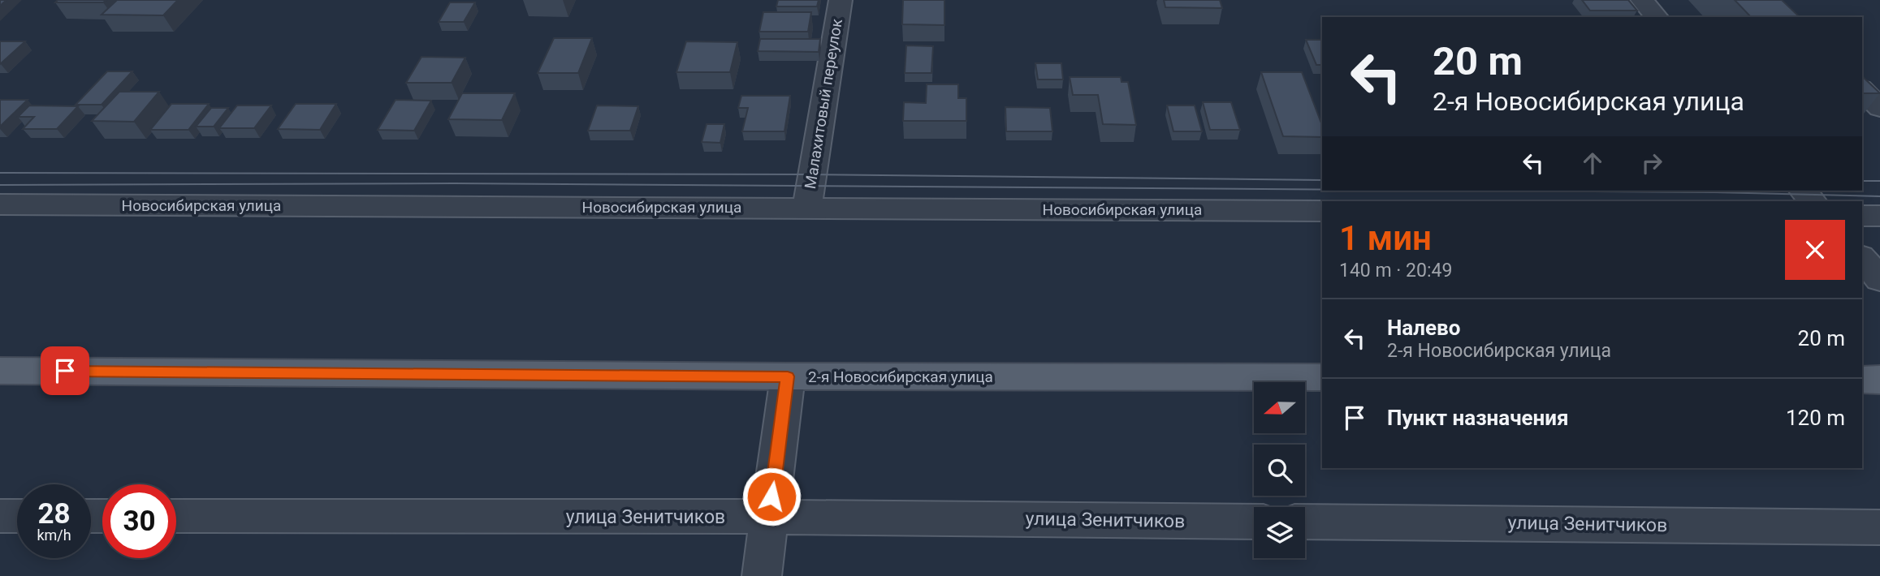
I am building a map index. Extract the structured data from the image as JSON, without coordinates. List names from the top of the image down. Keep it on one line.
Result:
{"streets":{"main road":["2-я Новосибирская улица"],"street":["Малахитовый переулок","Новосибирская улица","улица Зенитчиков"]},"crossings":[["Малахитовый переулок","Новосибирская улица"]],"north":"left","page":{"turn":["20 m","2-я Новосибирская улица"],"heading":["1 мин","140 m · 20:49"],"list":[{"name":"Налево","note":"2-я Новосибирская улица","value":"20 m"},{"name":"Пункт назначения","value":"120 m"}],"speed":"28 km/h","limit":"30"}}
